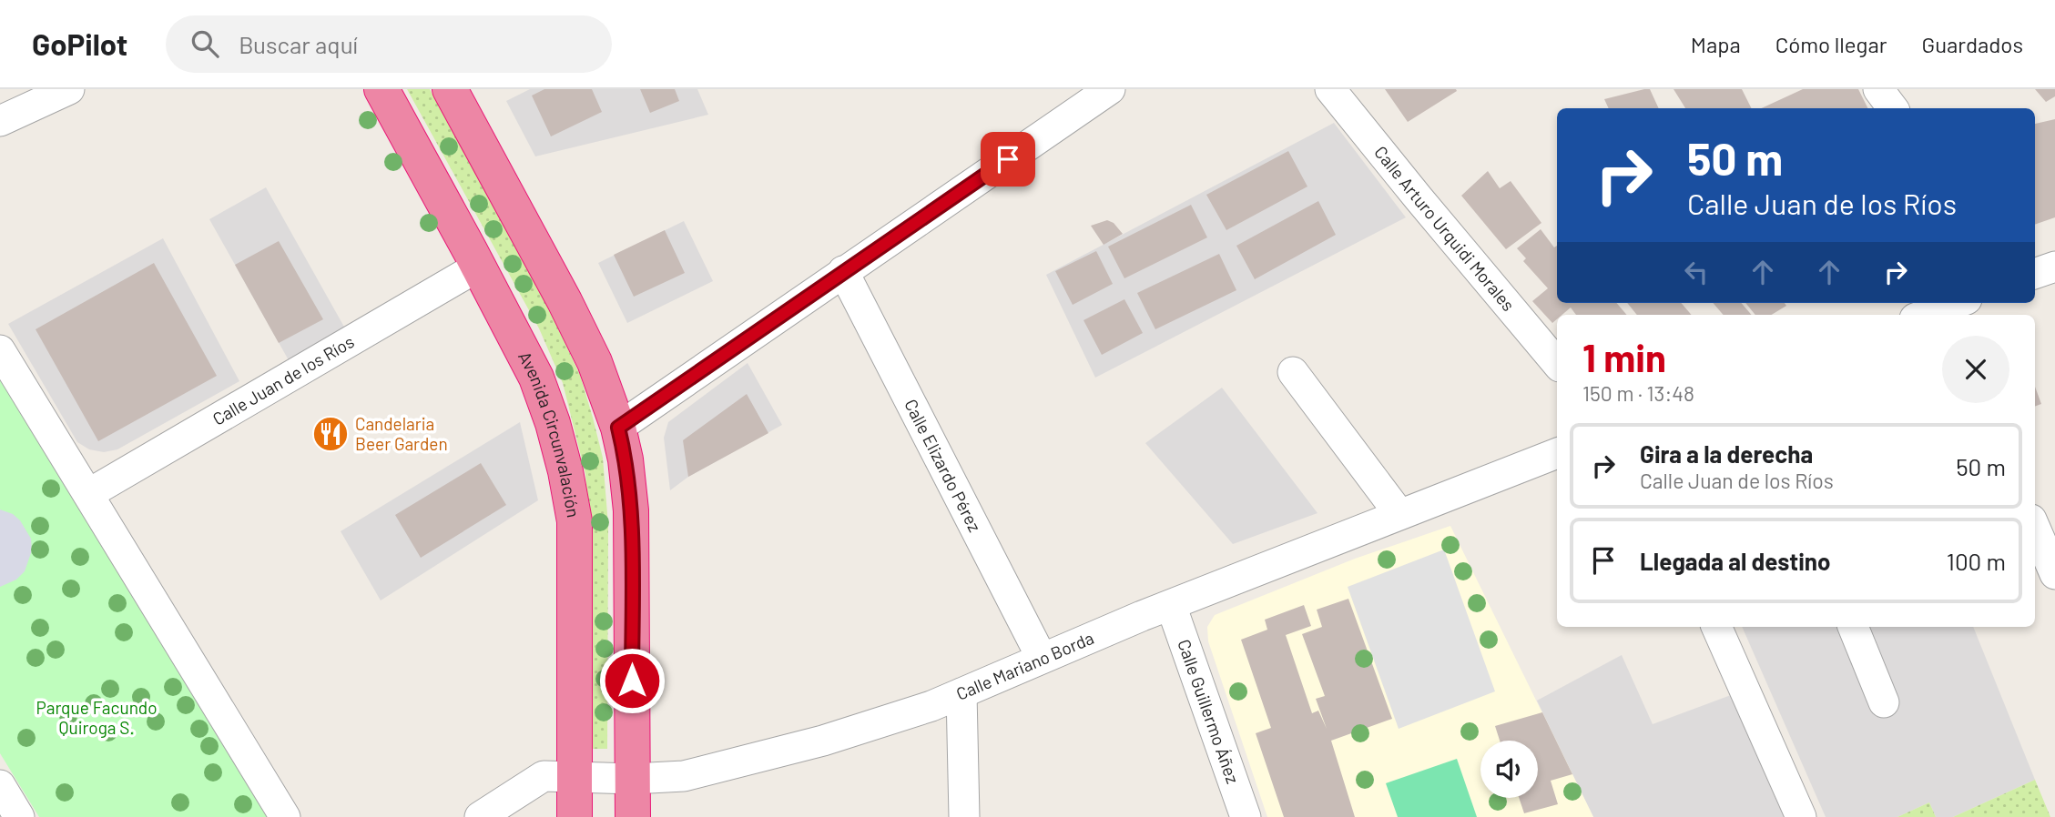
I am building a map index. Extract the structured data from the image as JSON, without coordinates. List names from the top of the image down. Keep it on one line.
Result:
{"streets":{"highway":["Avenida Circunvalación"],"street":["Calle Arturo Urquidi Morales","Calle Juan de los Ríos","Calle Elizardo Pérez","Calle Mariano Borda","Calle Guillermo Áñez"]},"crossings":[["Calle Juan de los Ríos","Avenida Circunvalación"],["Avenida Circunvalación","Calle Mariano Borda"],["Calle Elizardo Pérez","Calle Mariano Borda"],["Calle Mariano Borda","Calle Guillermo Áñez"]],"parks":["Parque Facundo Quiroga S."],"places":{"restaurant":["Candelaria Beer Garden"]},"page":{"header":"GoPilot","search":"Buscar aquí","nav":["Mapa","Cómo llegar","Guardados"],"turn":["50 m","Calle Juan de los Ríos"],"heading":["1 min","150 m · 13:48"],"list":[{"name":"Gira a la derecha","note":"Calle Juan de los Ríos","value":"50 m"},{"name":"Llegada al destino","value":"100 m"}]}}
